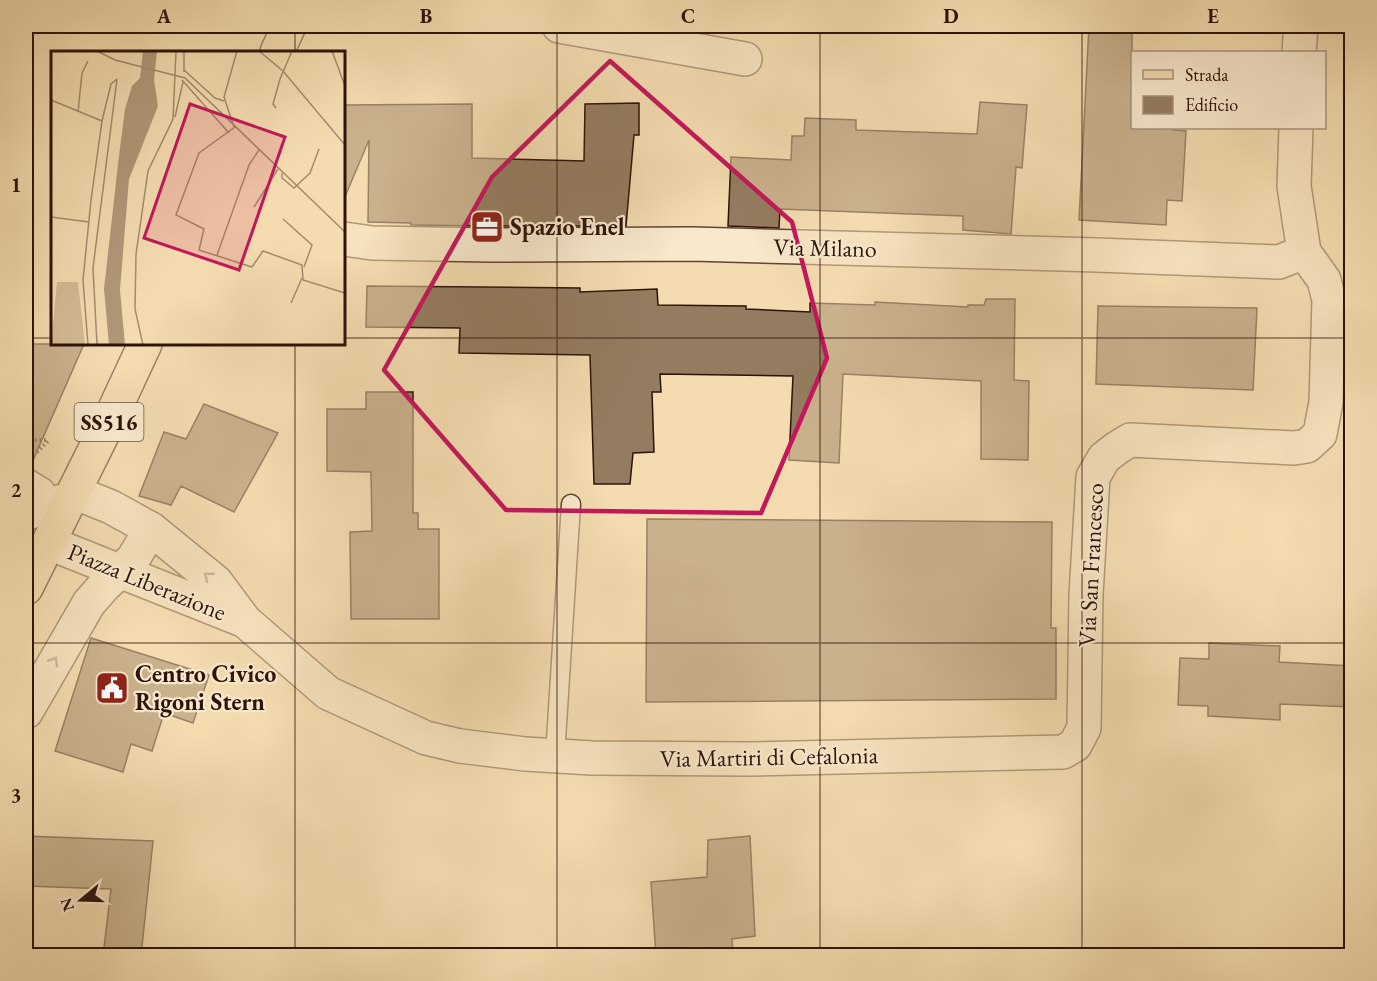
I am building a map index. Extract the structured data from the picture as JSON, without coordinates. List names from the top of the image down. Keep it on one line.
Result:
{"streets":{"main road":["SS516"],"street":["Via Milano","Via San Francesco","Piazza Liberazione","Via Martiri di Cefalonia"]},"crossings":[["Via Milano","Via San Francesco"],["SS516","Piazza Liberazione"],["Via San Francesco","Via Martiri di Cefalonia"],["Piazza Liberazione","Via Martiri di Cefalonia"]],"places":{"office":["Spazio Enel"],"public building":["Centro Civico Rigoni Stern"]},"legend":["Strada","Edificio"],"north":"left","grid":{"columns":["A","B","C","D","E"],"rows":["1","2","3"]}}
